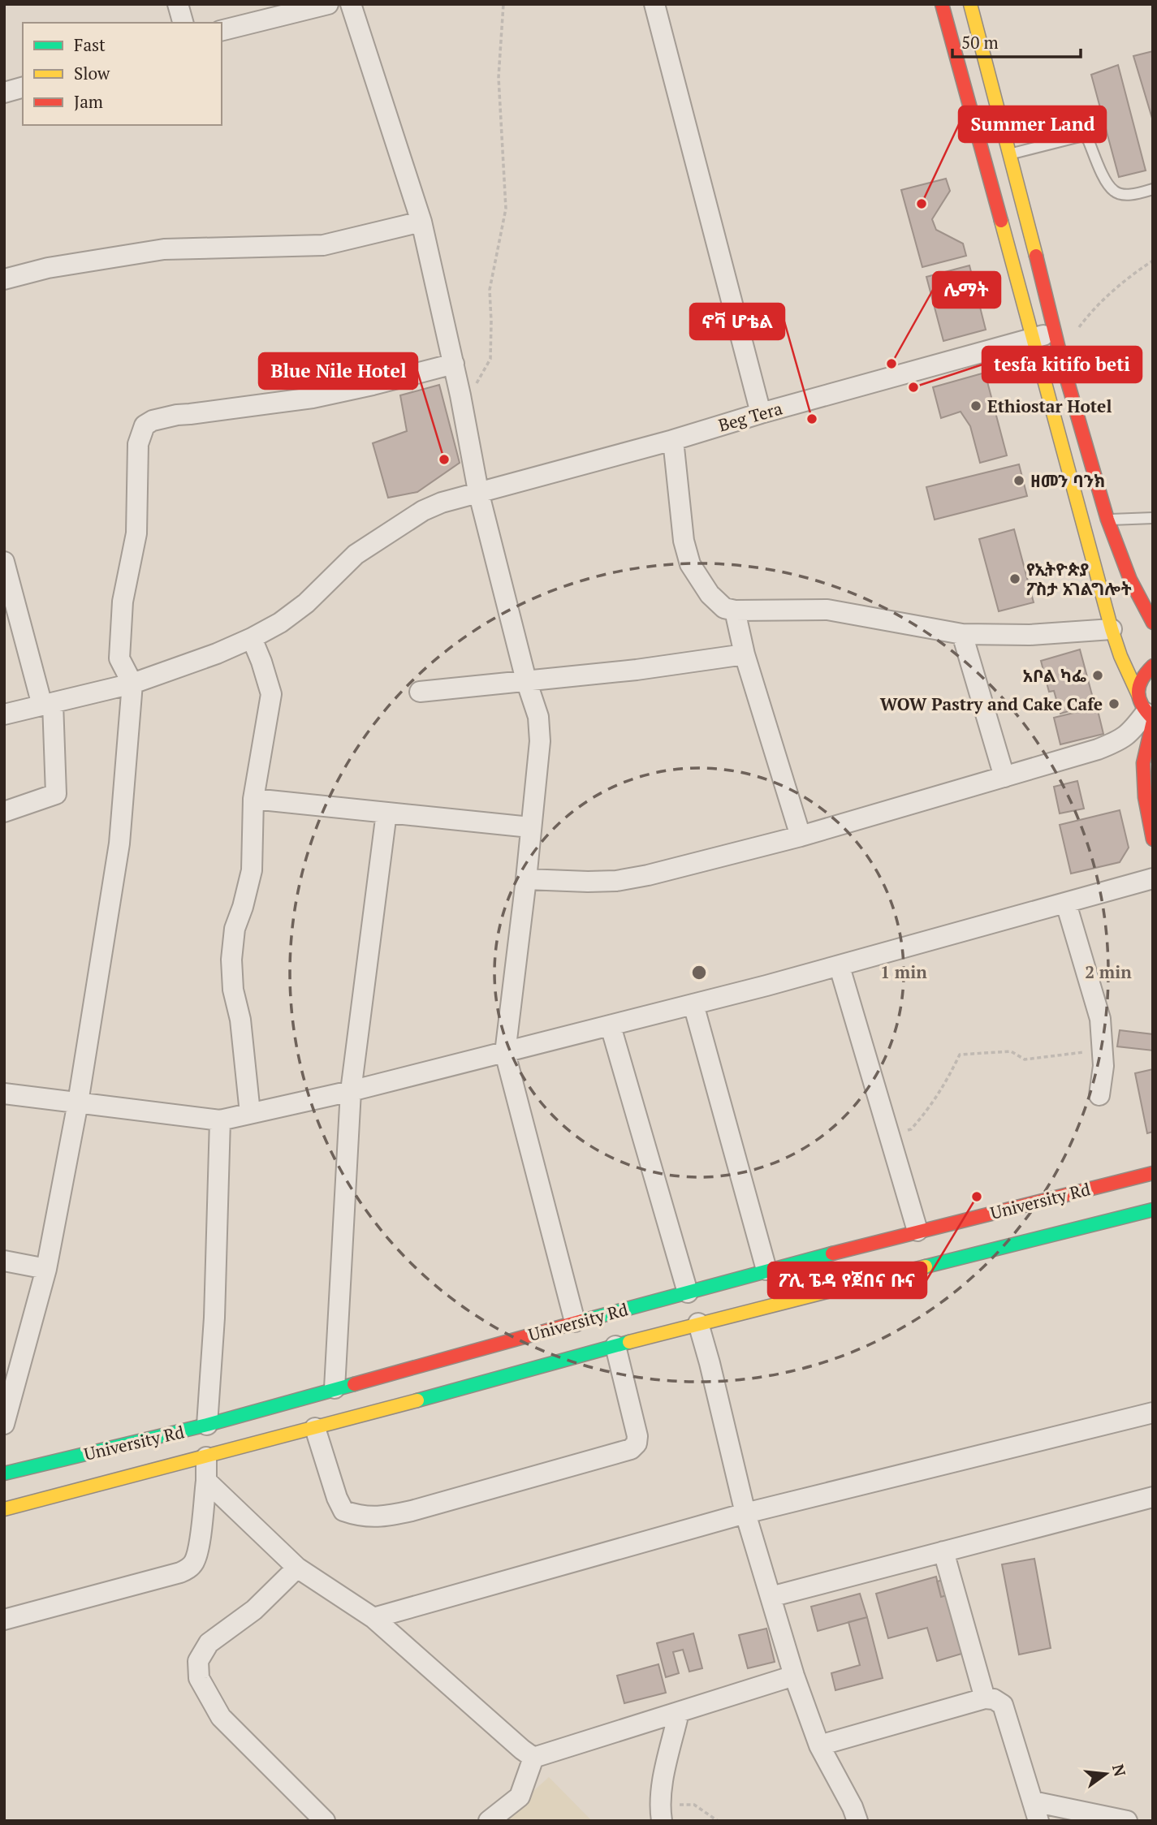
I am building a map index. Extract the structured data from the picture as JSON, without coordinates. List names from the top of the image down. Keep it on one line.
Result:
{"streets":{"main road":["University Rd"],"street":["Beg Tera"]},"places":["Summer Land","ሌማት","tesfa kitifo beti","Ethiostar Hotel","ኖቫ ሆቴል","Blue Nile Hotel","ዘመን ባንክ","የኢትዮጵያ ፖስታ አገልግሎት","አቦል ካፌ","WOW Pastry and Cake Cafe","ፖሊ ፔዳ የጀበና ቡና"],"legend":["Fast","Slow","Jam"],"scale_bar":"50 m","north":"right","rings":["1 min","2 min"]}
